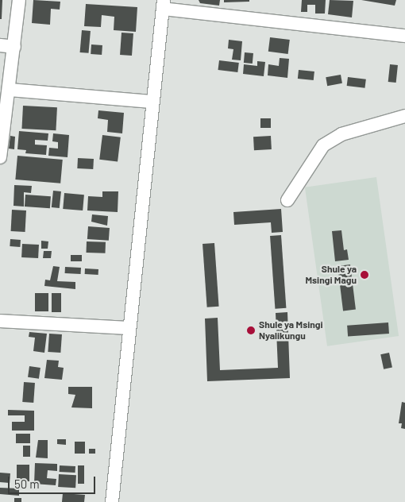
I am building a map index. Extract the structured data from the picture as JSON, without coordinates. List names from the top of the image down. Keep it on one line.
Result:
{"places":["Shule ya Msingi Magu","Shule ya Msingi Nyalikungu"],"scale_bar":"50 m"}
